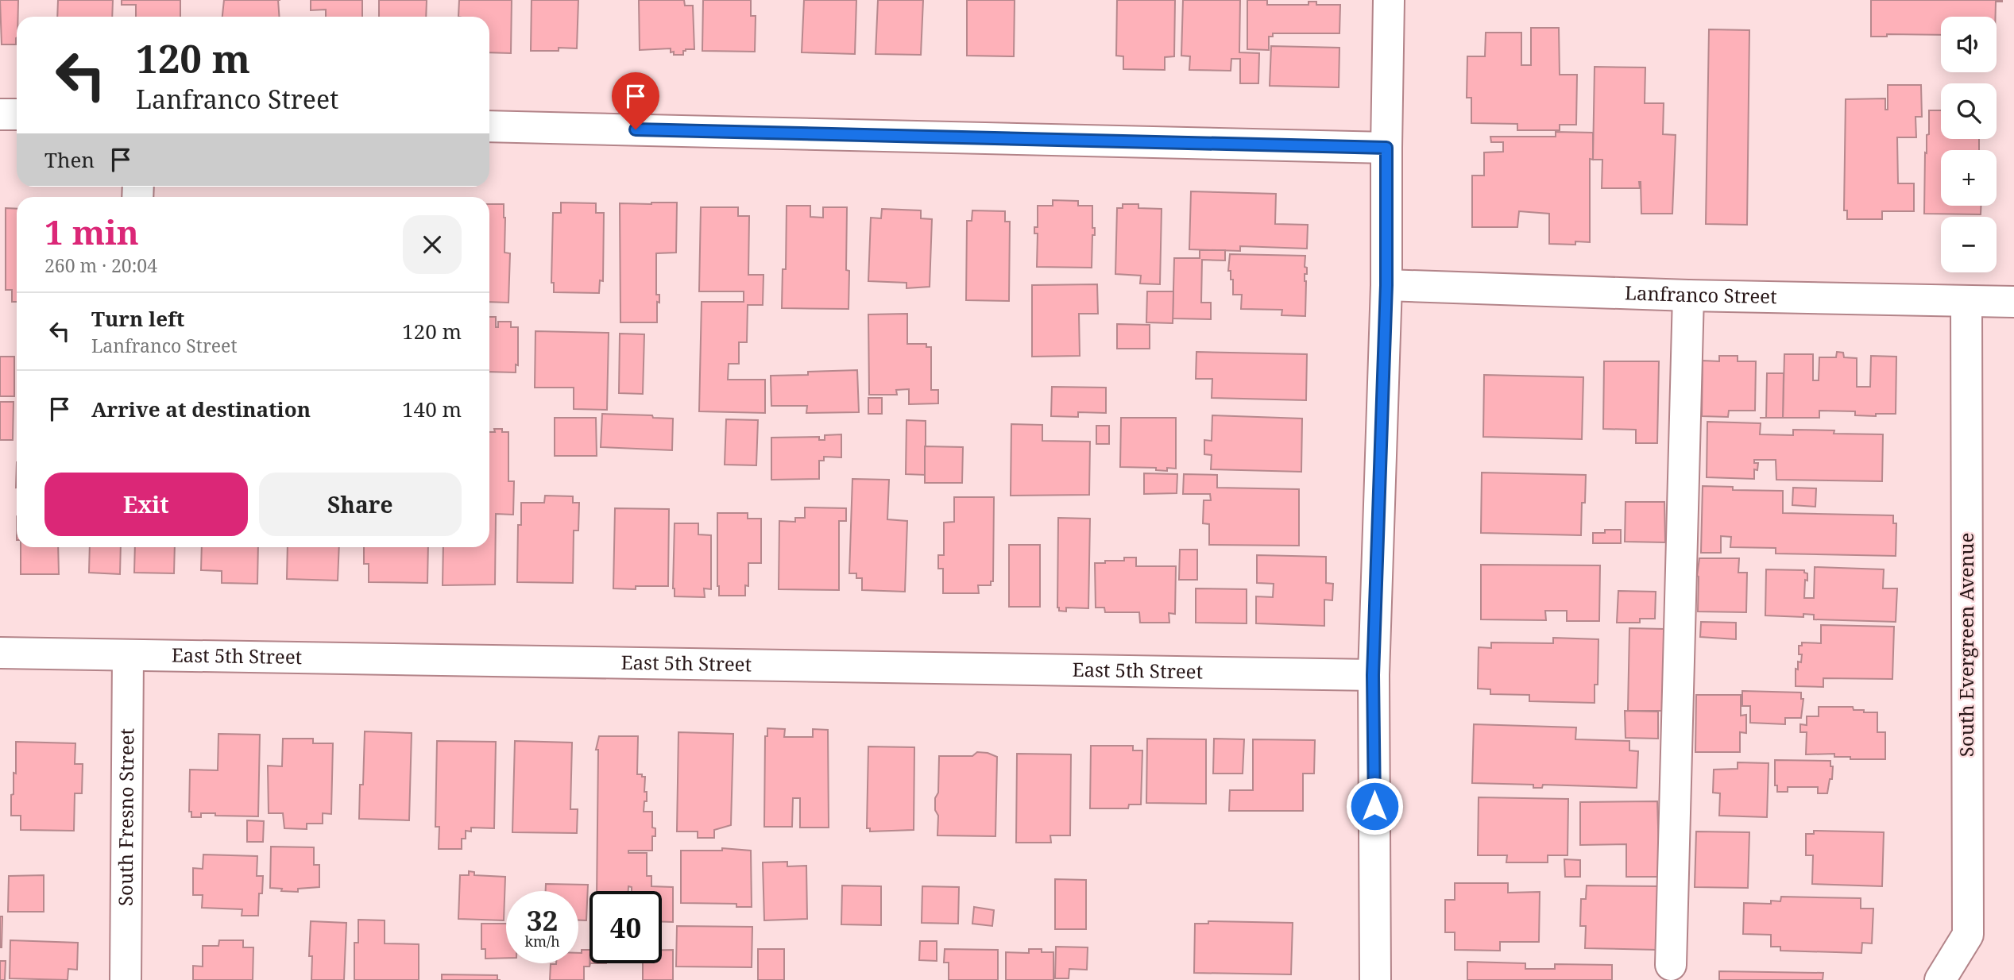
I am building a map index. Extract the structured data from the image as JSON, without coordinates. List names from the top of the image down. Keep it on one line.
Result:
{"streets":{"street":["Lanfranco Street","South Evergreen Avenue","East 5th Street","South Fresno Street"]},"crossings":[["Lanfranco Street","South Evergreen Avenue"],["East 5th Street","South Fresno Street"]],"page":{"map_buttons":["+","−"],"turn":["120 m","Lanfranco Street"],"then":"Then","heading":["1 min","260 m · 20:04"],"list":[{"name":"Turn left","note":"Lanfranco Street","value":"120 m"},{"name":"Arrive at destination","value":"140 m"}],"buttons":["Exit","Share"],"speed":"32 km/h","limit":"40"}}
